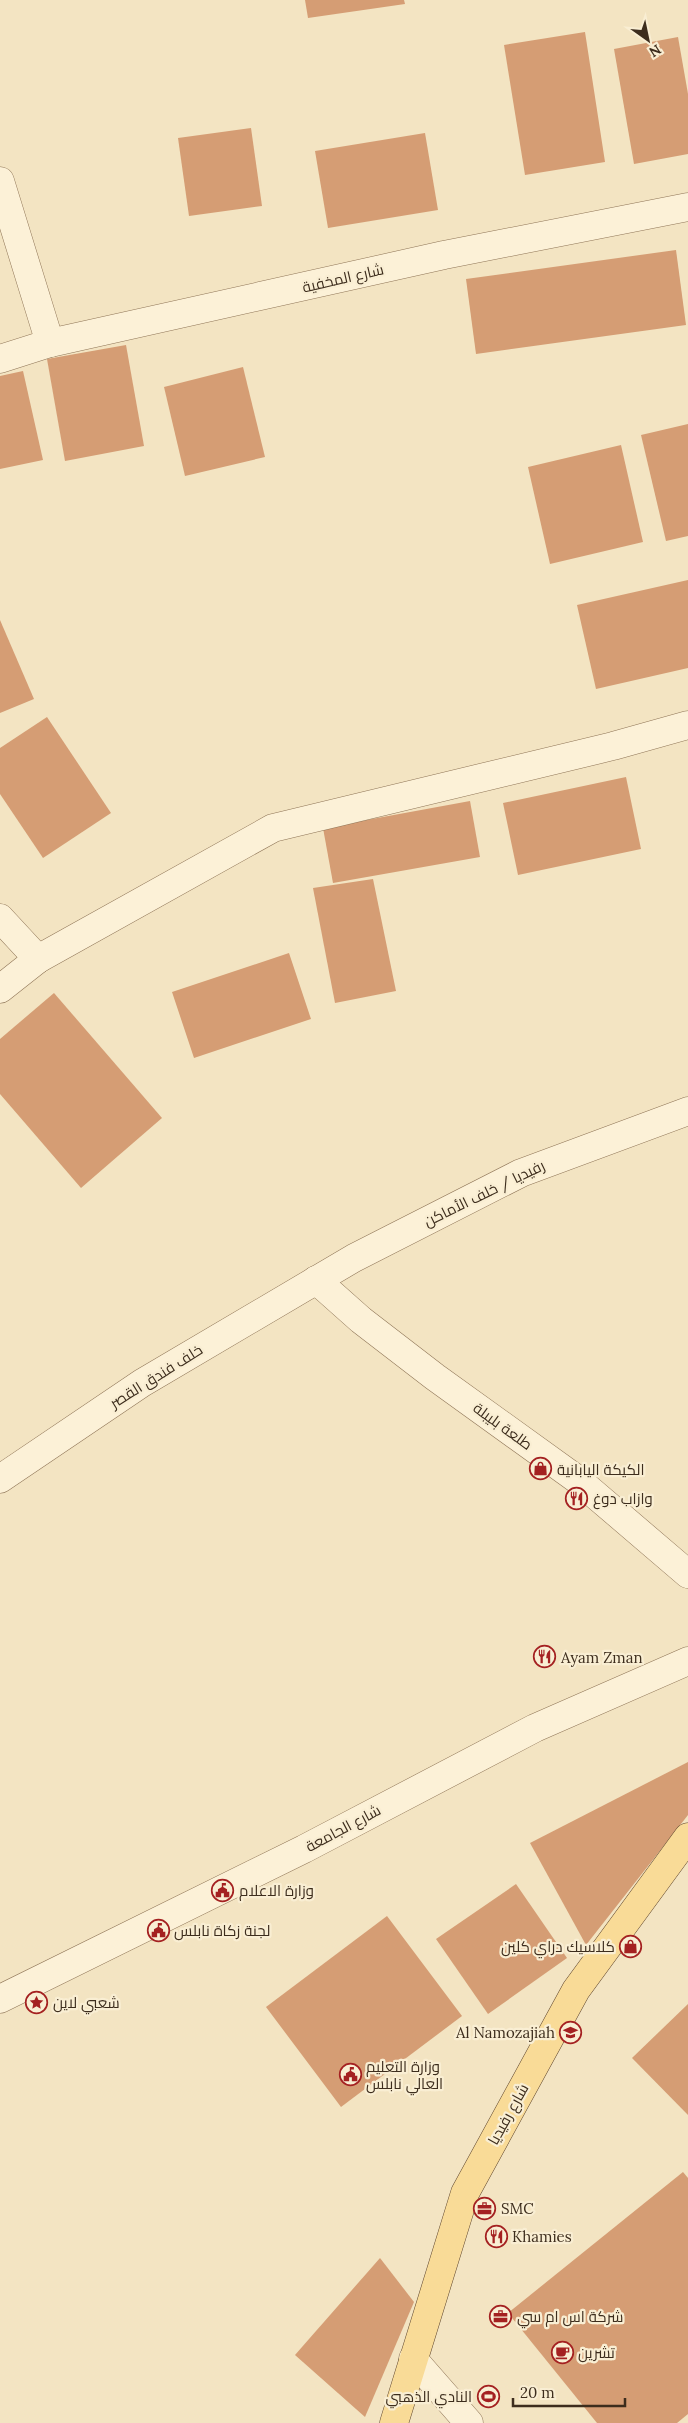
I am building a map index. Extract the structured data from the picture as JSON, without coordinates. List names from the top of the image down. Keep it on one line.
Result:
{"streets":{"main road":["شارع رفيديا"],"street":["شارع المخفية","رفيديا / خلف الأماكن","خلف فندق القصر","طلعة بليبلة","شارع الجامعة"]},"crossings":[["رفيديا / خلف الأماكن","خلف فندق القصر"],["رفيديا / خلف الأماكن","طلعة بليبلة"],["خلف فندق القصر","طلعة بليبلة"]],"places":{"shop":["الكيكة اليابانية","كلاسيك دراي كلين"],"restaurant":["وازاب دوغ","Ayam Zman","Khamies"],"public building":["وزارة الاعلام","لجنة زكاة نابلس","وزارة التعليم العالي نابلس"],"place":["شعبي لاين"],"school or university":["Al Namozajiah"],"office":["SMC","شركة اس ام سي"],"cafe":["تشرين"],"sports":["النادي الذهبي"]},"scale_bar":"20 m","north":"bottom right"}
